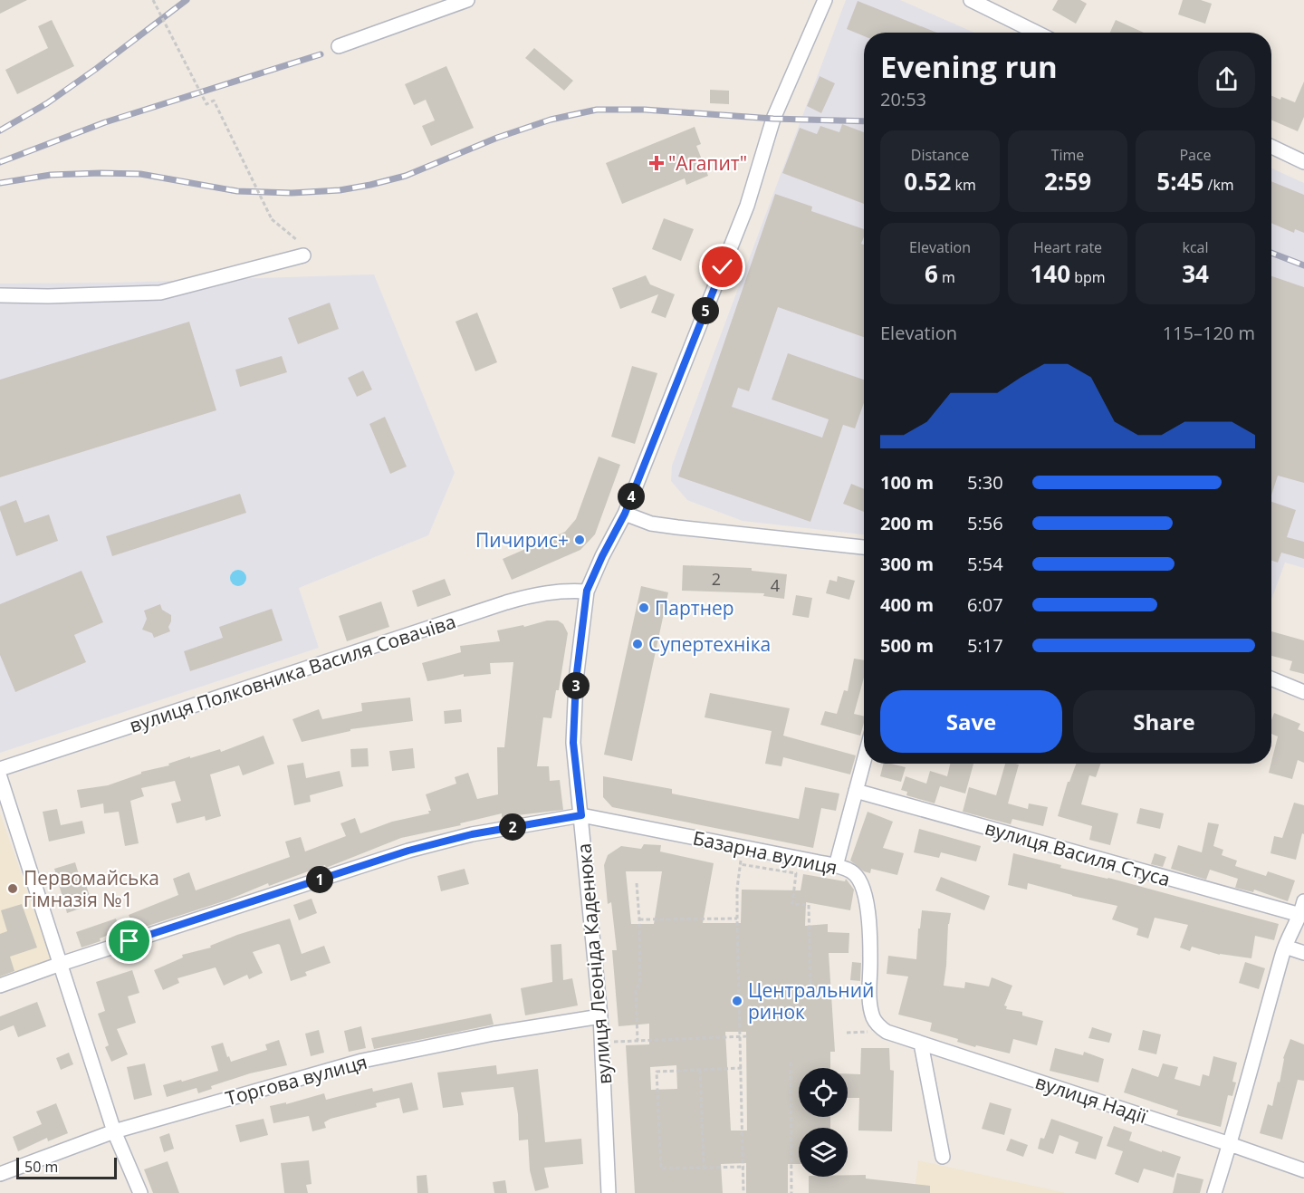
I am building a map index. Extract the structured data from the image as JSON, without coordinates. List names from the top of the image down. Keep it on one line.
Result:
{"streets":{"street":["вулиця Полковника Василя Совачіва","Базарна вулиця","вулиця Василя Стуса","вулиця Леоніда Каденюка","Торгова вулиця","вулиця Надії"]},"crossings":[["вулиця Полковника Василя Совачіва","вулиця Леоніда Каденюка"],["Базарна вулиця","вулиця Леоніда Каденюка"],["Базарна вулиця","вулиця Надії"],["вулиця Леоніда Каденюка","Торгова вулиця"]],"places":{"health":["\"Агапит\""],"other":["Пичирис+","Партнер","Супертехніка","Первомайська гімназія №1","Центральний ринок"]},"house_numbers":["2","4"],"scale_bar":"50 m","page":{"heading":["Evening run","20:53"],"stats":[["Distance","0.52 km"],["Time","2:59"],["Pace","5:45 /km"],["Elevation","6 m"],["Heart rate","140 bpm"],["kcal","34"]],"pins":["5","4","3","2","1"],"chart":["Elevation","115–120 m"],"list":[{"name":"100 m","note":"5:30"},{"name":"200 m","note":"5:56"},{"name":"300 m","note":"5:54"},{"name":"400 m","note":"6:07"},{"name":"500 m","note":"5:17"}],"buttons":["Save","Share"],"scale":"50 m"}}
